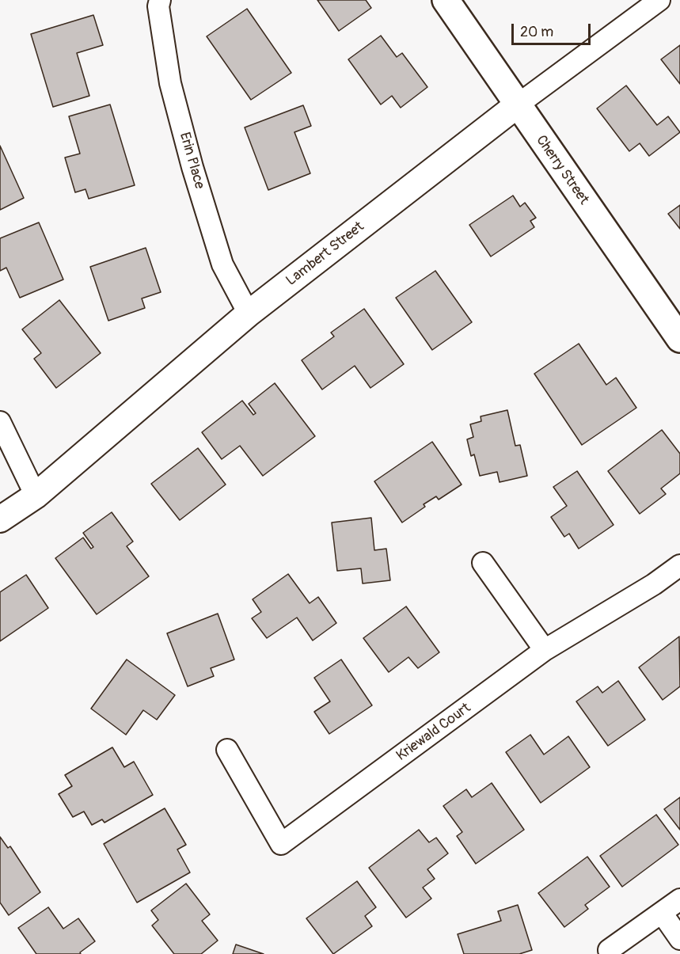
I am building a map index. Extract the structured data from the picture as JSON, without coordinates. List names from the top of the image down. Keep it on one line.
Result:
{"streets":{"main road":["Cherry Street"],"street":["Erin Place","Lambert Street","Kriewald Court"]},"crossings":[["Erin Place","Lambert Street"],["Cherry Street","Lambert Street"]],"scale_bar":"20 m"}
